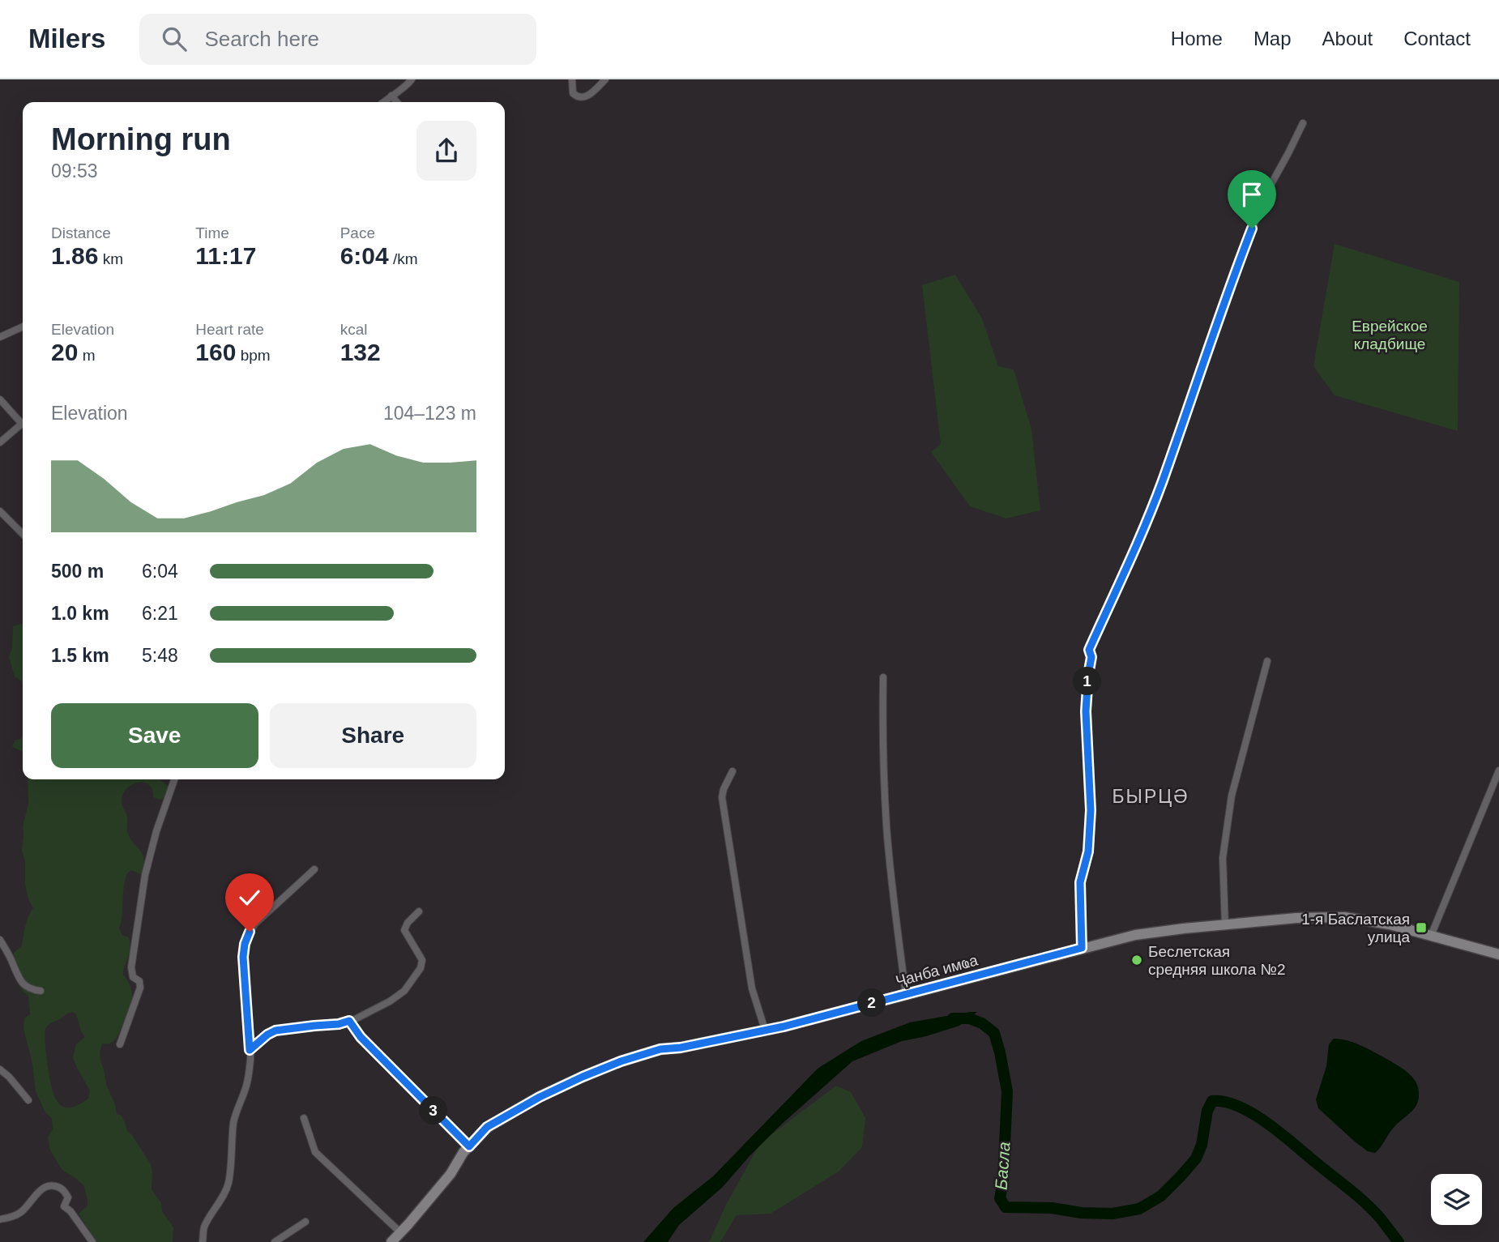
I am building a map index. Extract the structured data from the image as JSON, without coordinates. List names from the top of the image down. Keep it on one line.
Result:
{"streets":{"street":["Ҷанба имҩа"]},"districts":["БЫРЦӘ"],"water":["Басла"],"parks":["Еврейское кладбище"],"places":{"transit":["1-я Баслатская улица"],"other":["Беслетская средняя школа №2"]},"page":{"header":"Milers","search":"Search here","nav":["Home","Map","About","Contact"],"heading":["Morning run","09:53"],"stats":[["Distance","1.86 km"],["Time","11:17"],["Pace","6:04 /km"],["Elevation","20 m"],["Heart rate","160 bpm"],["kcal","132"]],"chart":["Elevation","104–123 m"],"list":[{"name":"500 m","note":"6:04"},{"name":"1.0 km","note":"6:21"},{"name":"1.5 km","note":"5:48"}],"pins":["1","2","3"],"buttons":["Save","Share"]}}
